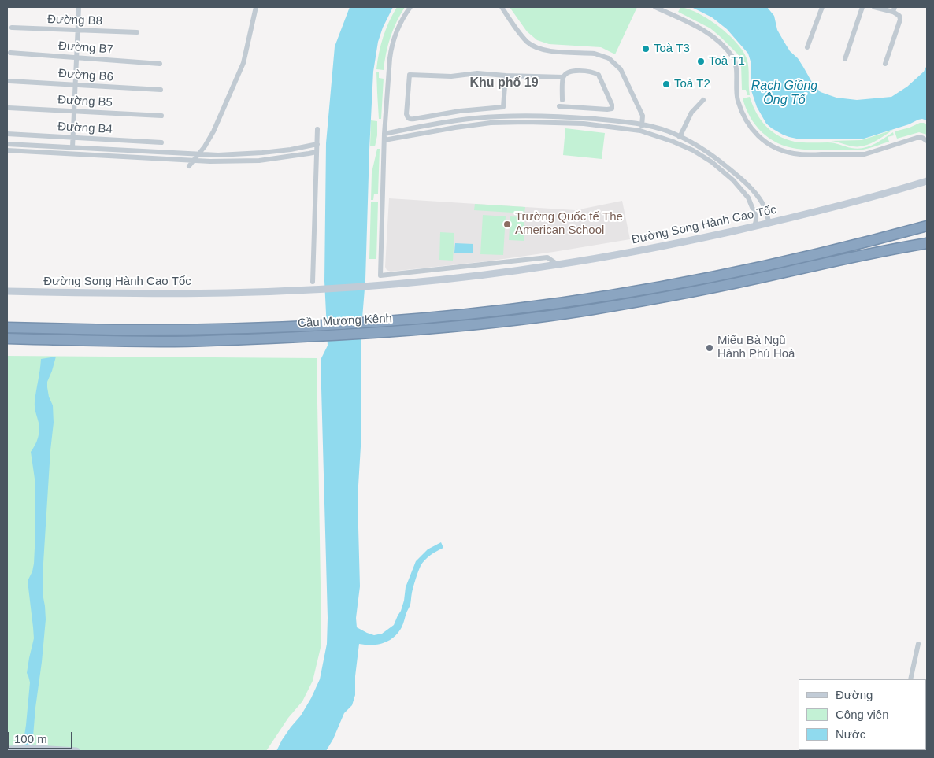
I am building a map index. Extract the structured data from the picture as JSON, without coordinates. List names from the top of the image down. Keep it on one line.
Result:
{"streets":{"highway":["Cầu Mương Kênh"],"main road":["Đường Song Hành Cao Tốc"],"street":["Đường B8","Đường B7","Đường B6","Đường B5","Đường B4"]},"districts":["Khu phố 19"],"water":["Rạch Giồng Ông Tố"],"places":["Toà T3","Toà T1","Toà T2","Trường Quốc tế The American School","Miếu Bà Ngũ Hành Phú Hoà"],"legend":["Đường","Công viên","Nước"],"scale_bar":"100 m"}
